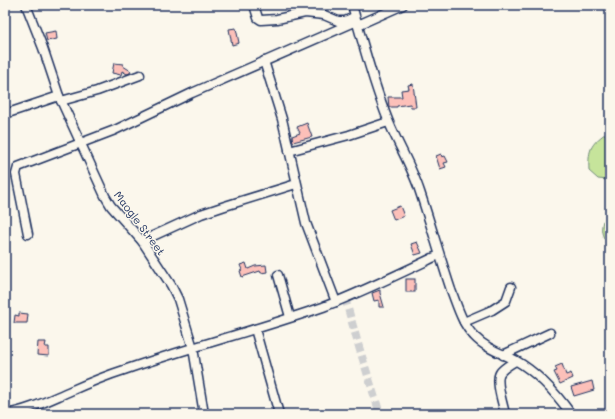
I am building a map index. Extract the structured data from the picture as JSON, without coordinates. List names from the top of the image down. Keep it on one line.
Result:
{"streets":{"street":["Maogle Street"]}}
